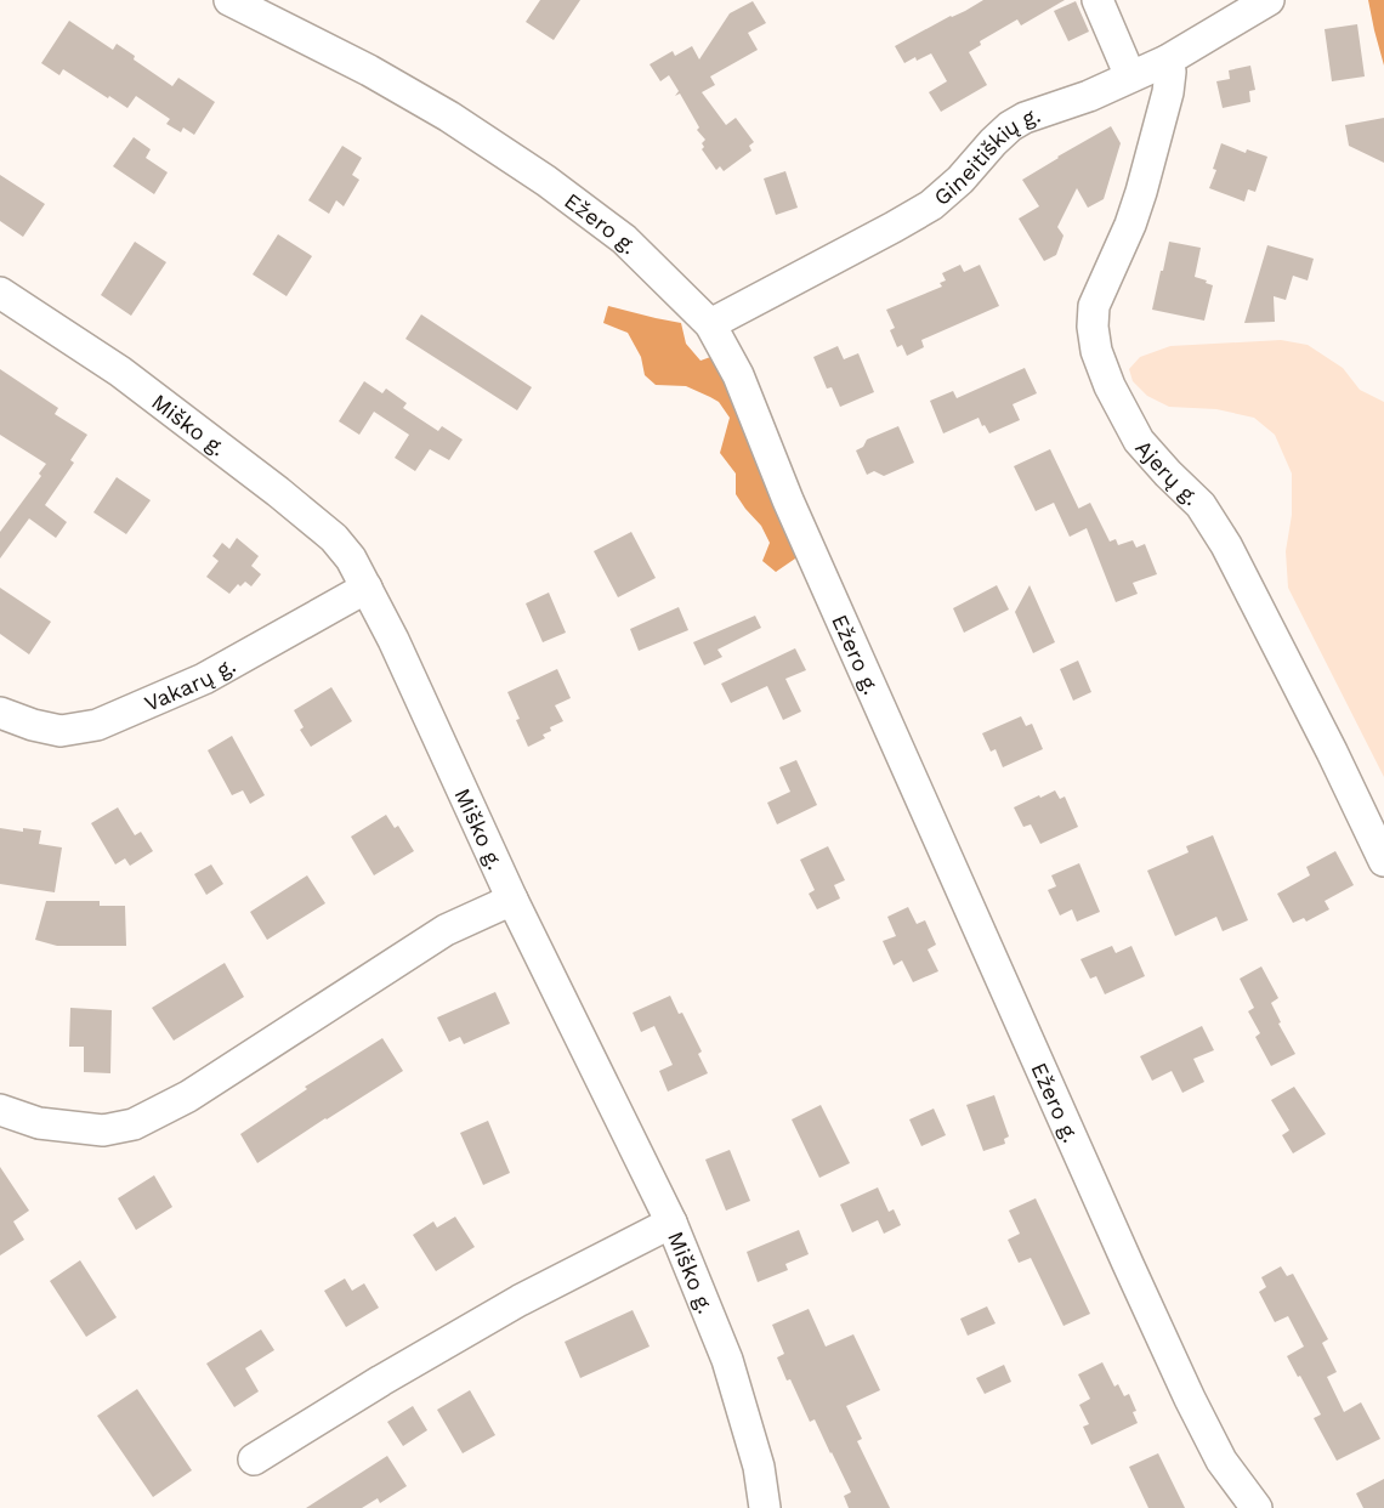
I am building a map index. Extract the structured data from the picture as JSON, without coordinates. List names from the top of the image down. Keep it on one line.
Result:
{"streets":{"street":["Gineitiškių g.","Ežero g.","Miško g.","Ajerų g.","Vakarų g."]},"crossings":[["Gineitiškių g.","Ežero g."],["Gineitiškių g.","Ajerų g."],["Miško g.","Vakarų g."]]}
